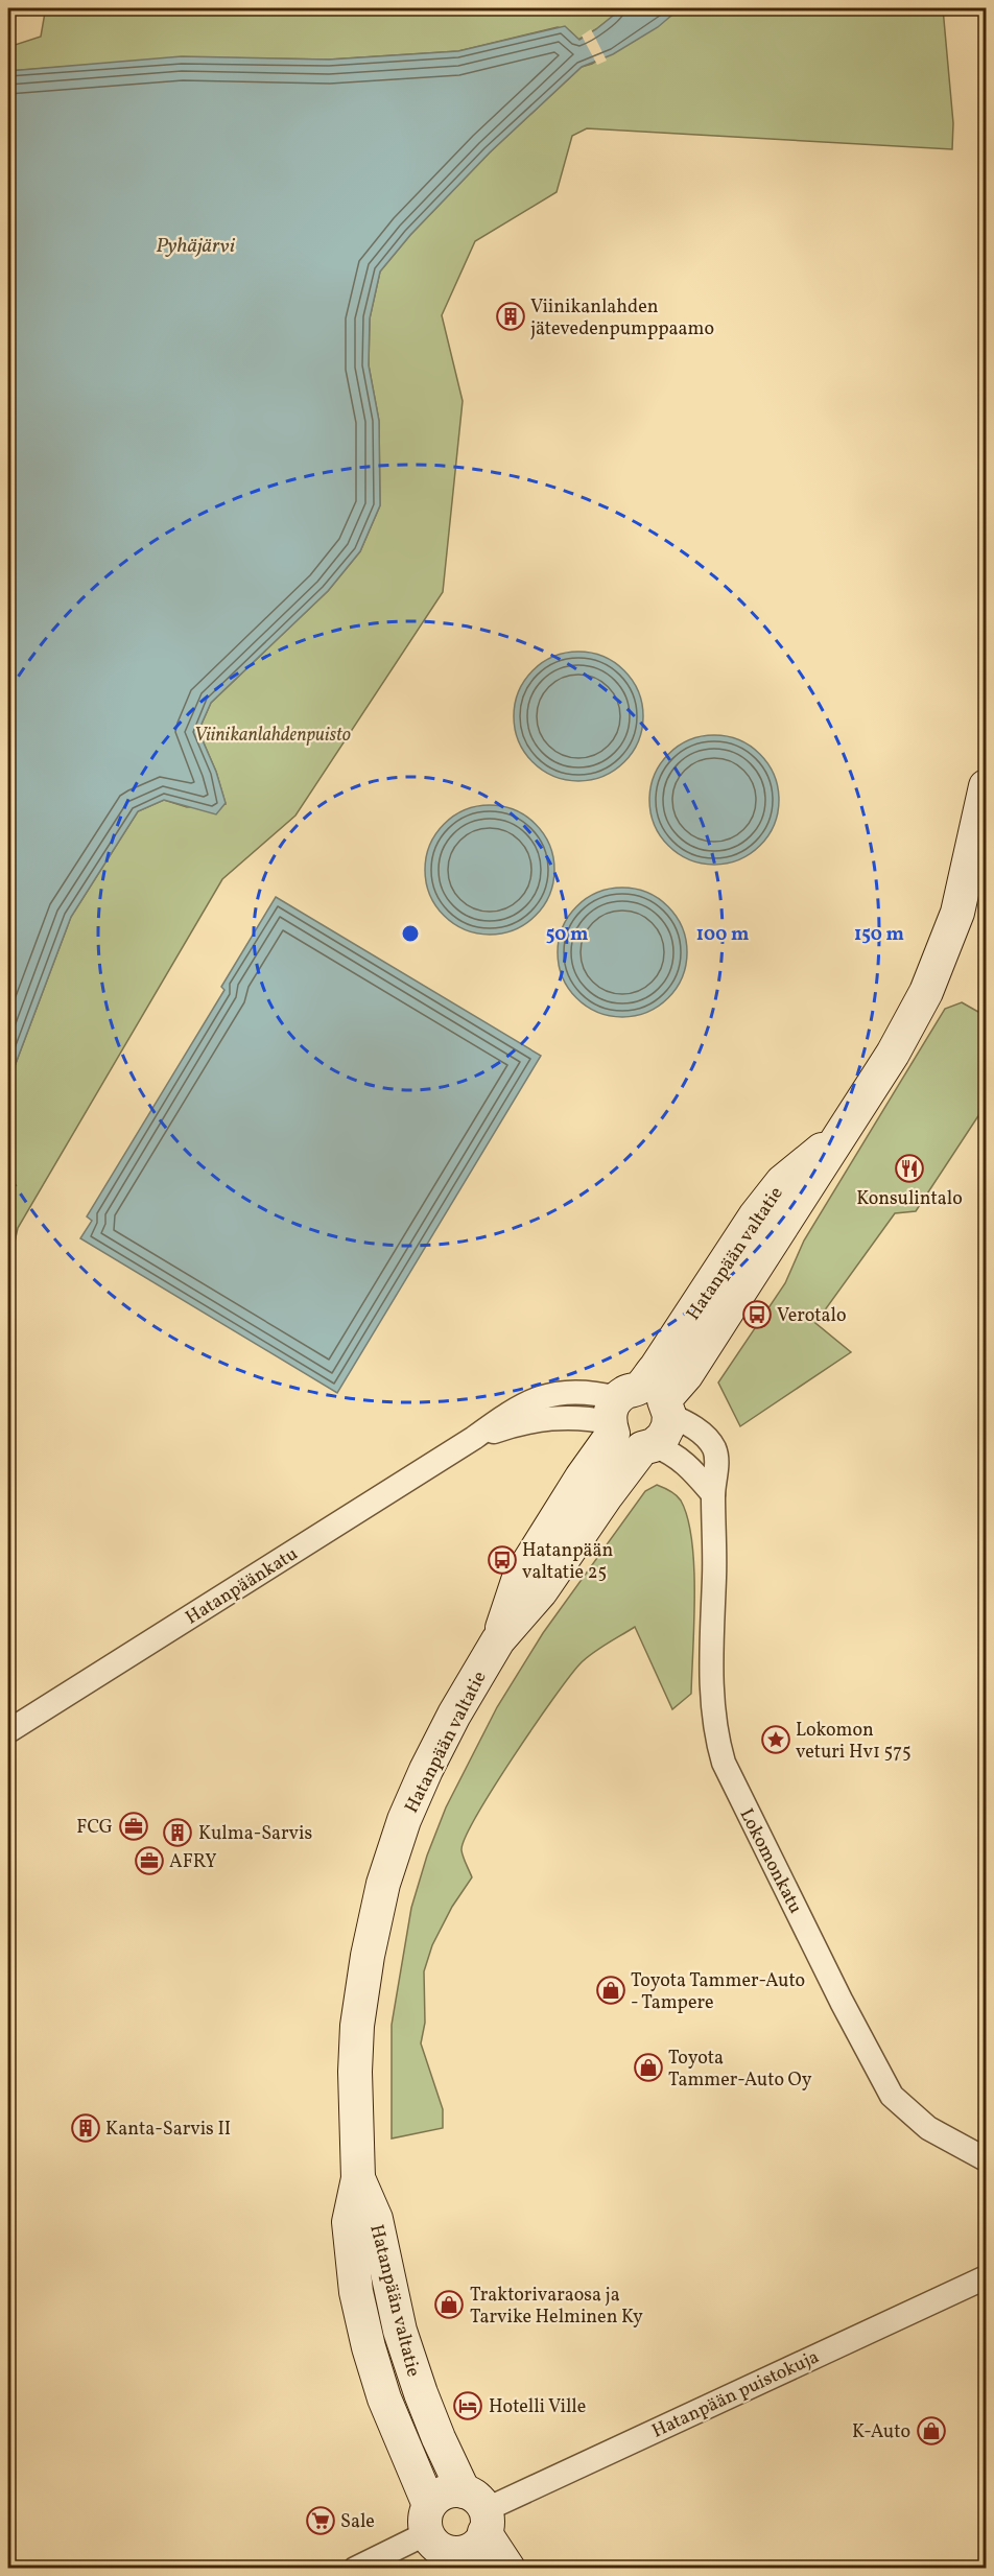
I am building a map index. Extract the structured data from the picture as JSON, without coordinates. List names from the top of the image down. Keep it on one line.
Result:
{"streets":{"main road":["Hatanpään valtatie"],"street":["Hatanpäänkatu","Lokomonkatu","Hatanpään puistokuja"]},"crossings":[["Hatanpään valtatie","Hatanpäänkatu"],["Hatanpään valtatie","Lokomonkatu"],["Hatanpään valtatie","Hatanpään puistokuja"],["Hatanpäänkatu","Lokomonkatu"]],"water":["Pyhäjärvi"],"parks":["Viinikanlahdenpuisto"],"places":{"building":["Viinikanlahden jätevedenpumppaamo","Kulma-Sarvis","Kanta-Sarvis II"],"restaurant":["Konsulintalo"],"bus stop":["Verotalo","Hatanpään valtatie 25"],"place":["Lokomon veturi Hv1 575"],"office":["FCG","AFRY"],"shop":["Toyota Tammer-Auto - Tampere","Toyota Tammer-Auto Oy","Traktorivaraosa ja Tarvike Helminen Ky","K-Auto"],"hotel":["Hotelli Ville"],"supermarket":["Sale"]},"rings":["50 m","100 m","150 m"]}
